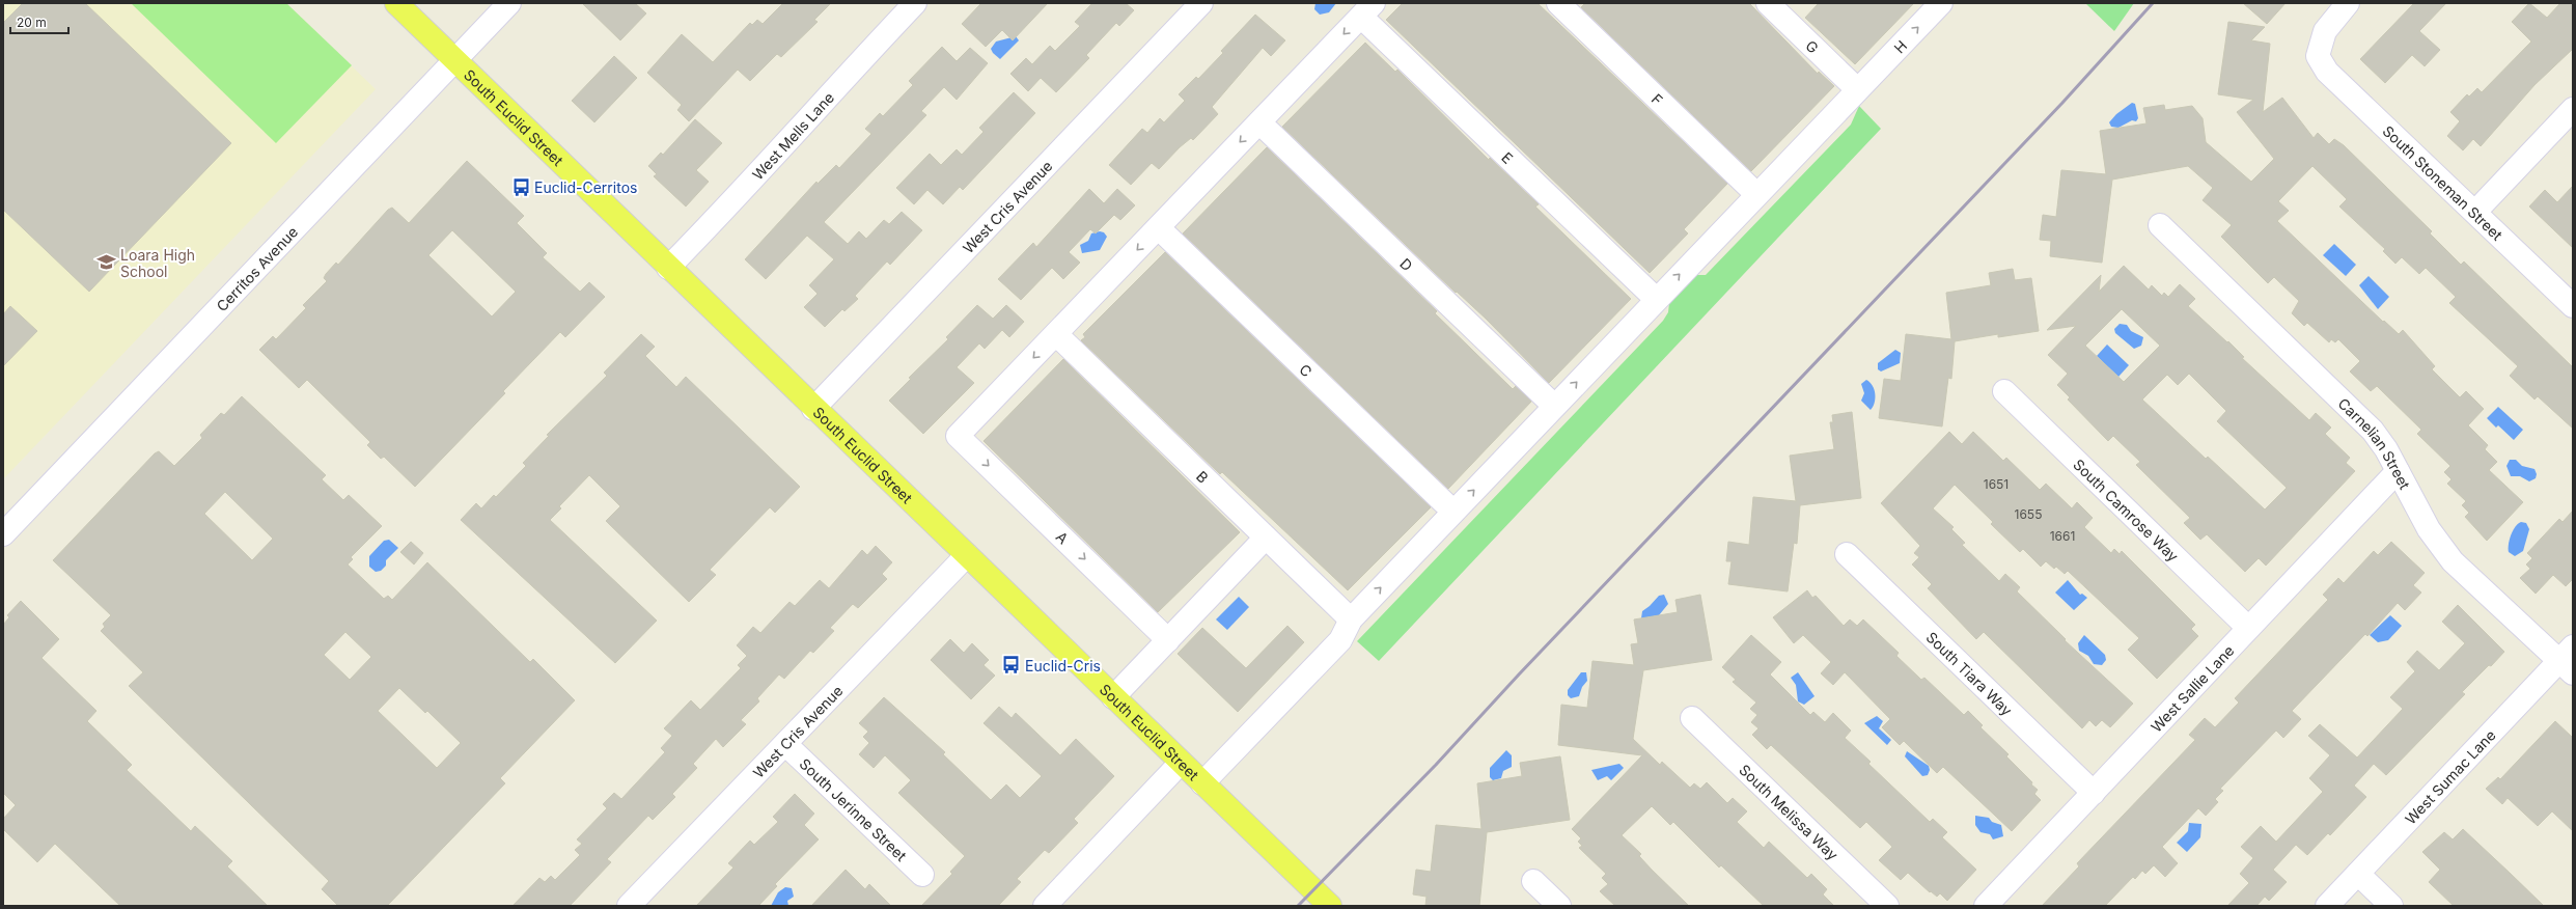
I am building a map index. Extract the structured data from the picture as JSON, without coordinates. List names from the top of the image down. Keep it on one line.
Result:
{"streets":{"main road":["South Euclid Street"],"street":["G","H","F","West Mells Lane","E","South Stoneman Street","West Cris Avenue","D","Cerritos Avenue","C","Carnelian Street","B","South Camrose Way","A","South Tiara Way","West Sallie Lane","West Sumac Lane","South Jerinne Street","South Melissa Way"]},"crossings":[["G","H"],["H","F"],["H","South Euclid Street"],["H","E"],["H","D"],["H","C"],["H","B"],["South Euclid Street","West Mells Lane"],["South Euclid Street","West Cris Avenue"],["South Euclid Street","Cerritos Avenue"],["West Cris Avenue","South Jerinne Street"],["Carnelian Street","West Sallie Lane"],["Carnelian Street","West Sumac Lane"],["B","A"],["South Camrose Way","West Sallie Lane"],["South Tiara Way","West Sallie Lane"]],"one_way":["H"],"places":{"bus stop":["Euclid-Cerritos","Euclid-Cris"],"school or university":["Loara High School"]},"house_numbers":["1651","1655","1661"],"scale_bar":"20 m"}
